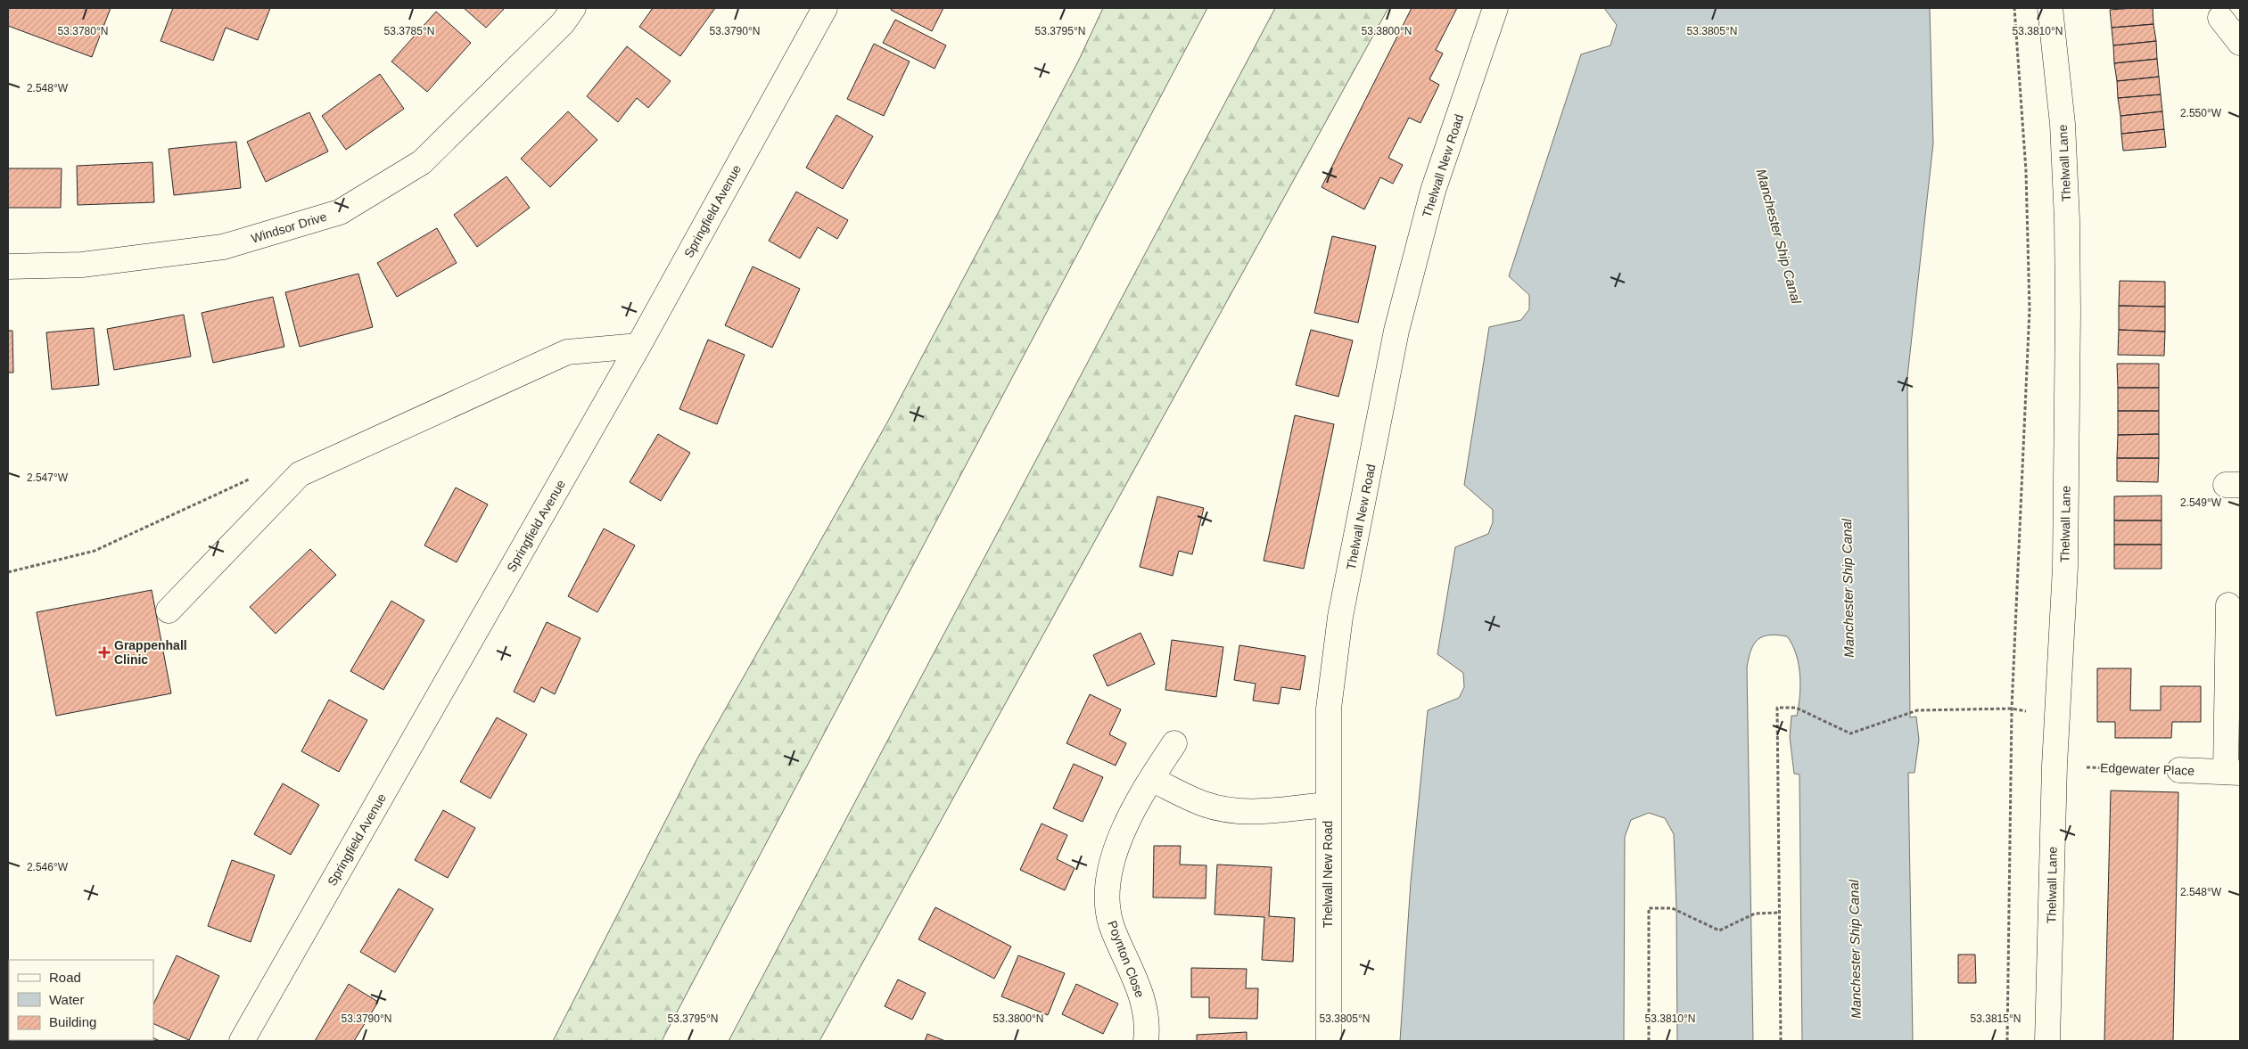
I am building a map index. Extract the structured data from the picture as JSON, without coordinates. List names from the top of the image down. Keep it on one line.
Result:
{"streets":{"street":["Thelwall Lane","Thelwall New Road","Springfield Avenue","Windsor Drive","Edgewater Place","Poynton Close"]},"crossings":[["Thelwall Lane","Edgewater Place"]],"water":["Manchester Ship Canal"],"places":{"health":["Grappenhall Clinic"]},"legend":["Road","Water","Building"],"coordinates":["53.3780°N","53.3785°N","53.3790°N","53.3795°N","53.3800°N","53.3805°N","53.3810°N","2.548°W","2.550°W","2.547°W","2.549°W","2.546°W","53.3815°N"]}
